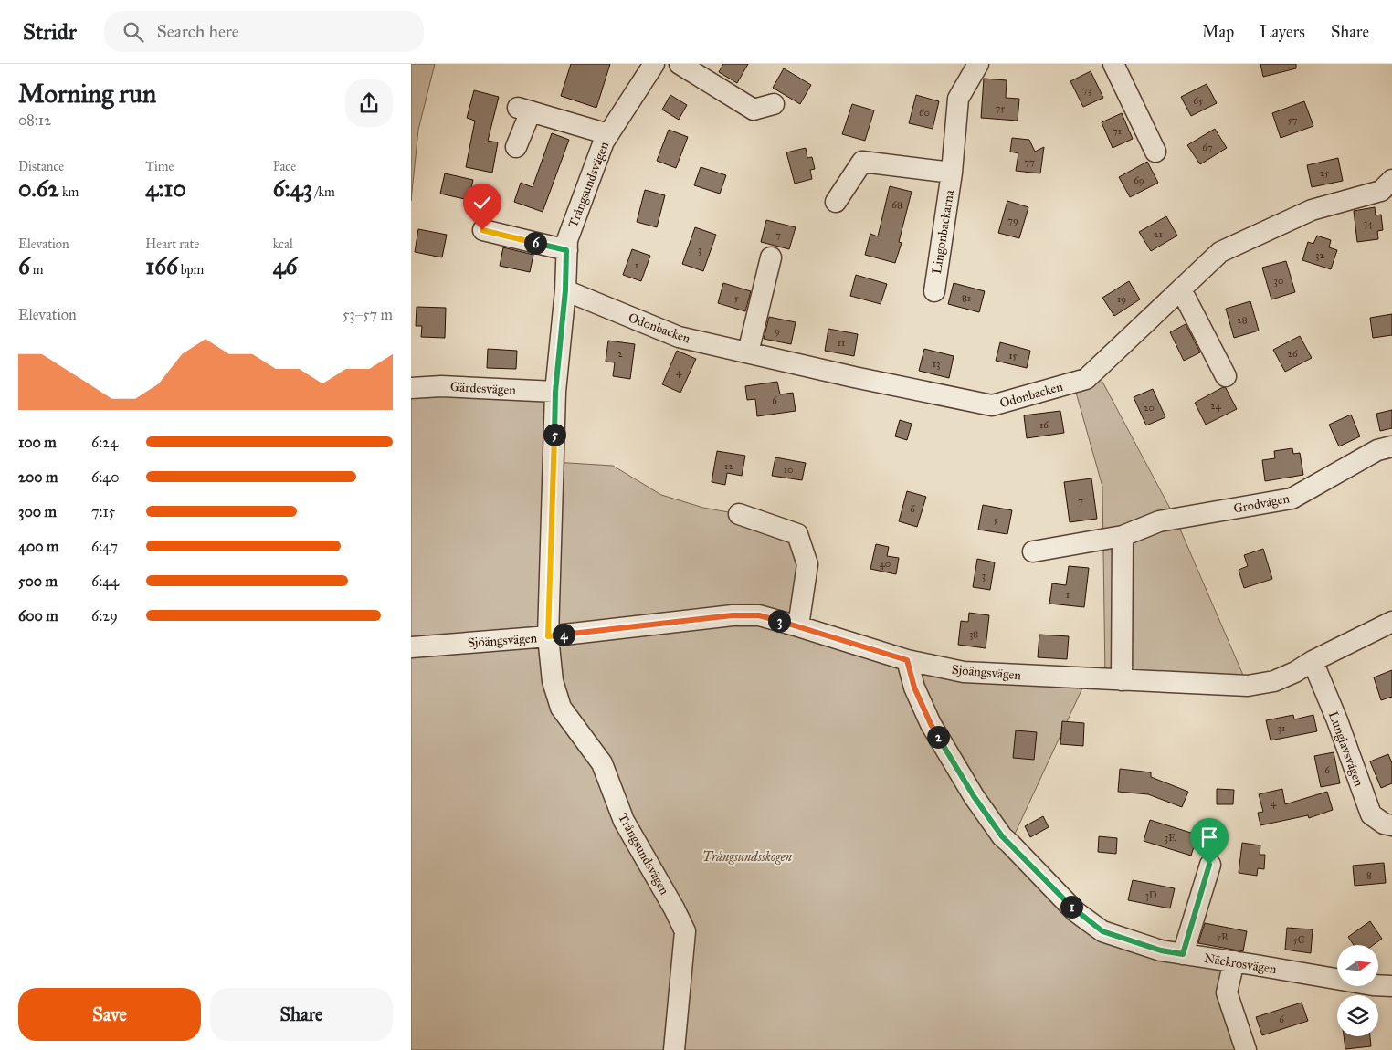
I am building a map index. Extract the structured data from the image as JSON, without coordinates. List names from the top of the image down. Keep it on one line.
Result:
{"streets":{"street":["Trångsundsvägen","Lingonbackarna","Odonbacken","Gärdesvägen","Grodvägen","Sjöängsvägen","Lunglavsvägen","Näckrosvägen"]},"crossings":[["Trångsundsvägen","Odonbacken"],["Trångsundsvägen","Gärdesvägen"],["Trångsundsvägen","Sjöängsvägen"],["Sjöängsvägen","Lunglavsvägen"],["Sjöängsvägen","Näckrosvägen"]],"parks":["Trångsundsskogen"],"house_numbers":["73","65","75","60","57","71","67","77","25","69","68","79","34","21","7","3","32","1","30","5","81","19","28","9","11","2","26","15","13","4","6","24","20","16","12","10","7","6","5","40","3","1","38","31","6","4","3E","8","3D","5B","5C","6"],"north":"right","page":{"header":"Stridr","search":"Search here","nav":["Map","Layers","Share"],"heading":["Morning run","08:12"],"stats":[["Distance","0.62 km"],["Time","4:10"],["Pace","6:43 /km"],["Elevation","6 m"],["Heart rate","166 bpm"],["kcal","46"]],"pins":["6","5","3","4","2","1"],"chart":["Elevation","53–57 m"],"list":[{"name":"100 m","note":"6:24"},{"name":"200 m","note":"6:40"},{"name":"300 m","note":"7:15"},{"name":"400 m","note":"6:47"},{"name":"500 m","note":"6:44"},{"name":"600 m","note":"6:29"}],"buttons":["Save","Share"]}}
